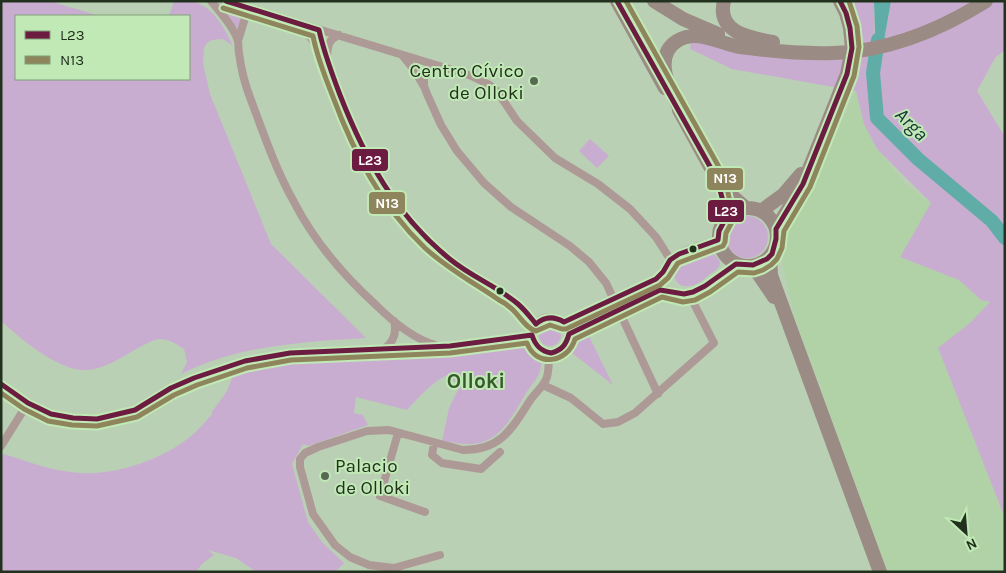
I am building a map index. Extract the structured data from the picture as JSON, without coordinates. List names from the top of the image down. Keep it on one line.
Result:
{"districts":["Olloki"],"water":["Arga"],"places":["Centro Cívico de Olloki","Palacio de Olloki"],"lines":["transit line L23","transit line N13"],"legend":["L23","N13"],"north":"bottom right"}
